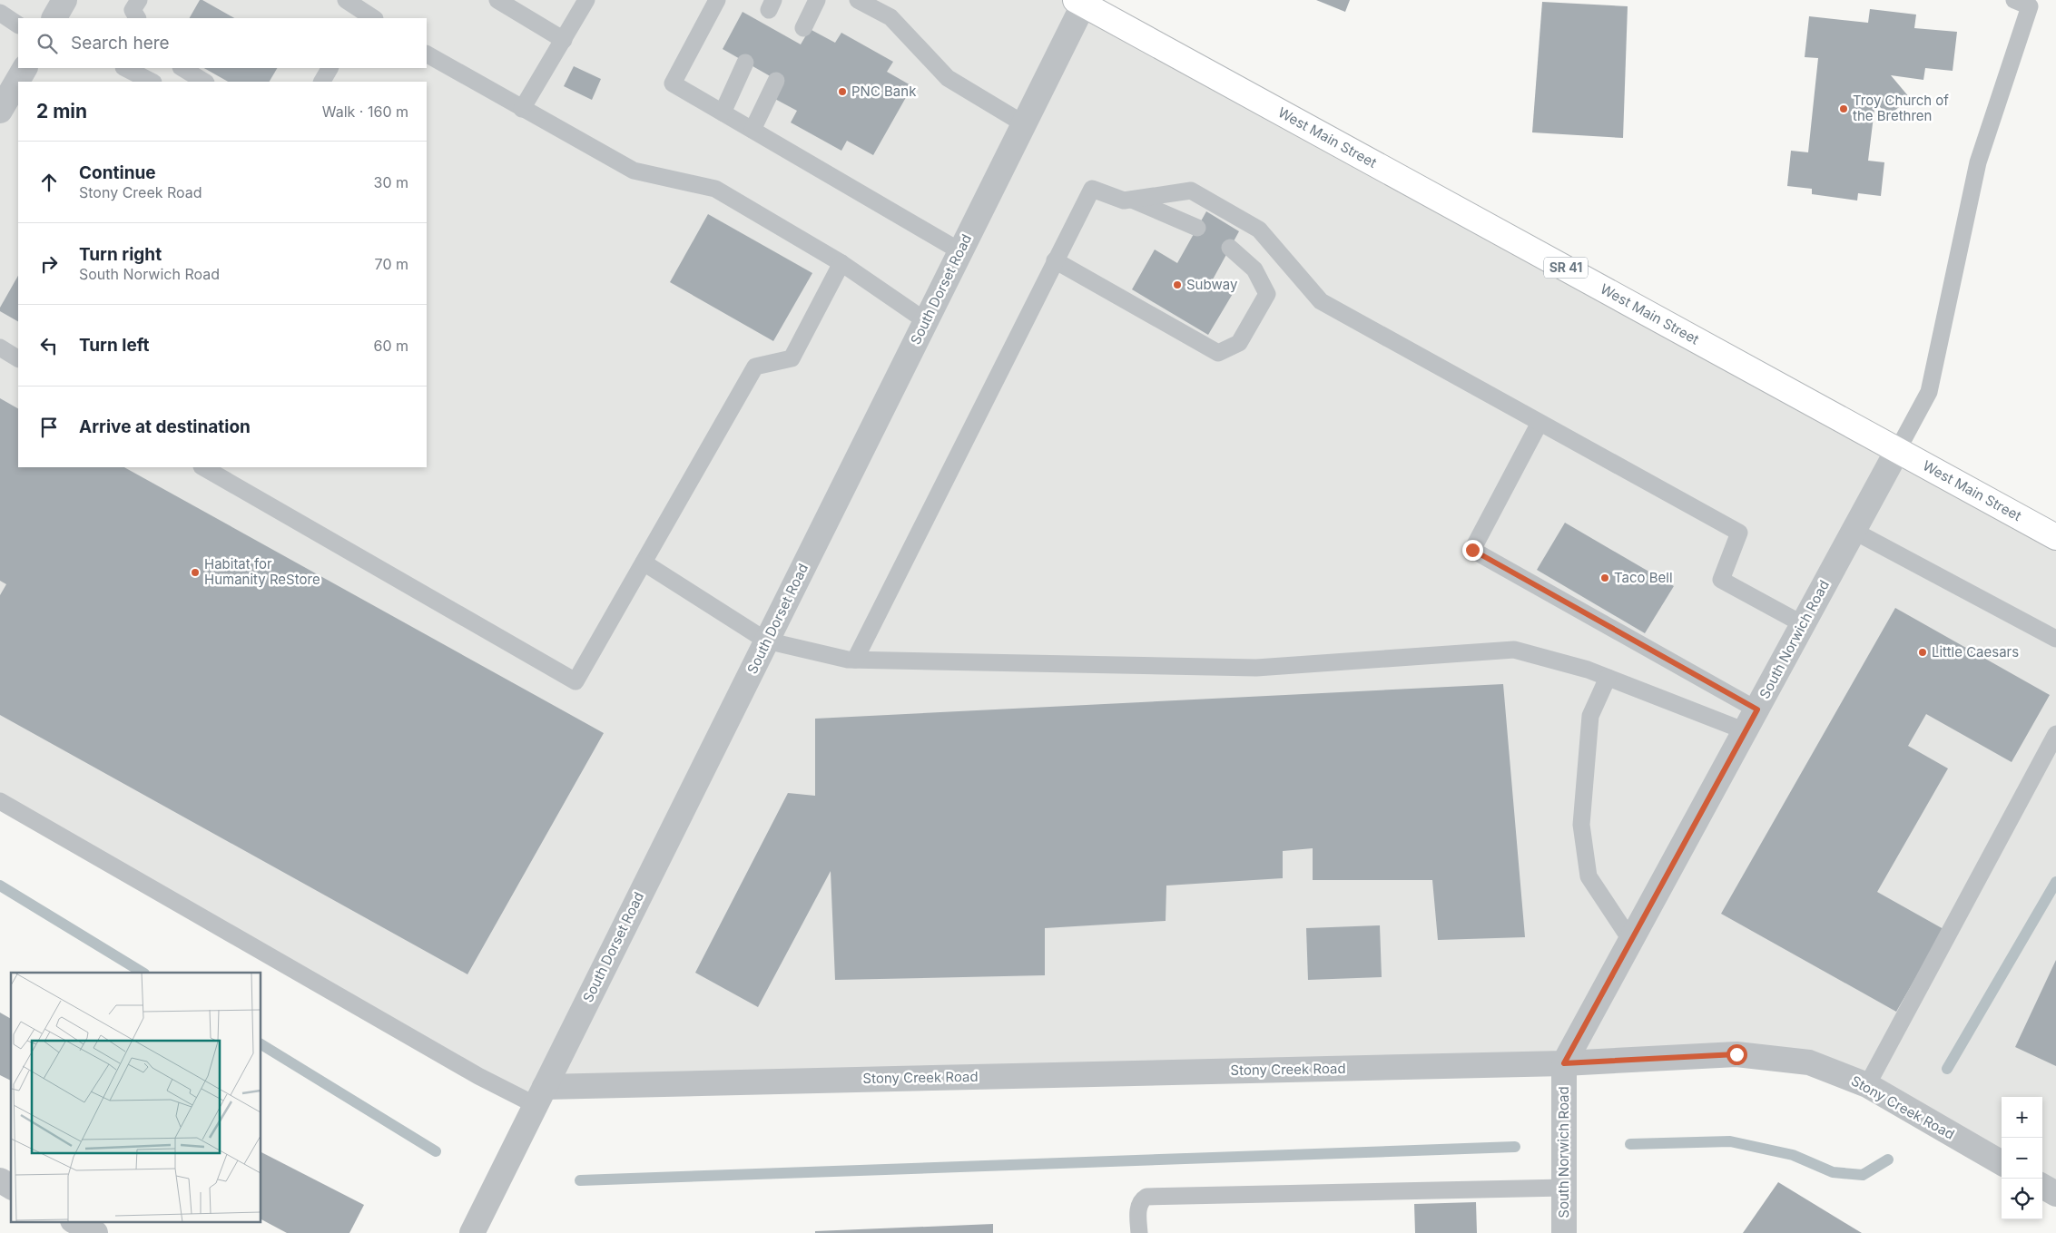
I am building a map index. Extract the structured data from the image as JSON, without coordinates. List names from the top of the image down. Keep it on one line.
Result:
{"streets":{"main road":["West Main Street","SR 41"],"street":["South Dorset Road","South Norwich Road","Stony Creek Road"]},"crossings":[["West Main Street","South Dorset Road"],["West Main Street","South Norwich Road"],["South Dorset Road","Stony Creek Road"],["South Norwich Road","Stony Creek Road"]],"places":["PNC Bank","Troy Church of the Brethren","Subway","Habitat for Humanity ReStore","Taco Bell","Little Caesars"],"page":{"search":"Search here","heading":["2 min","Walk · 160 m"],"list":[["Continue","Stony Creek Road","30 m"],["Turn right","South Norwich Road","70 m"],["Turn left","60 m"],"Arrive at destination"],"map_buttons":["+","−"]}}
